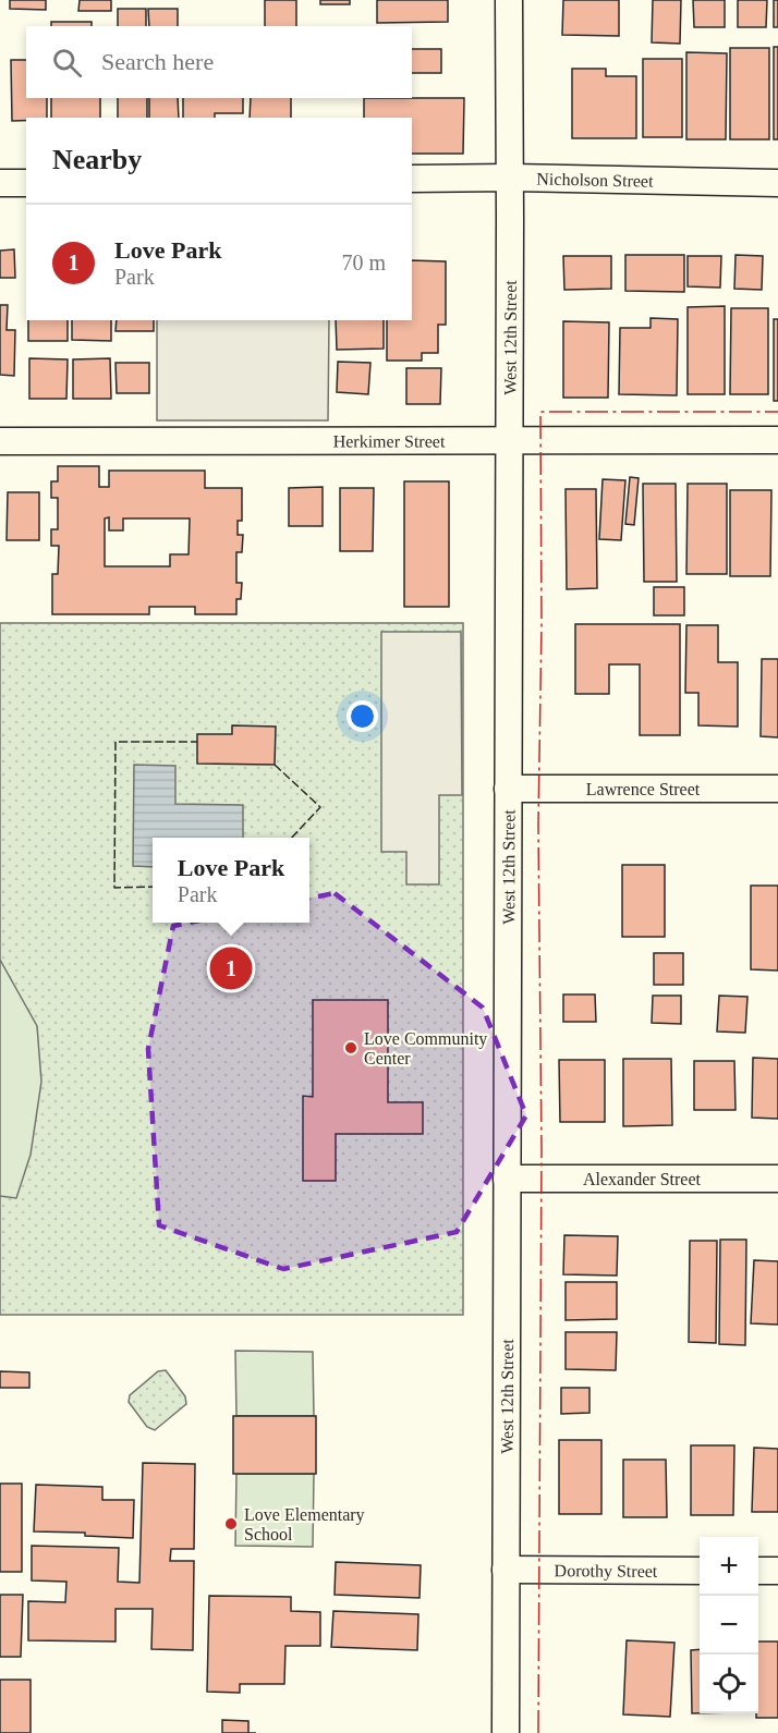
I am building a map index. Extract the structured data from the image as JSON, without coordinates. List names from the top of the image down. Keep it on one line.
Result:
{"streets":{"street":["Nicholson Street","West 12th Street","Herkimer Street","Lawrence Street","Alexander Street","Dorothy Street"]},"crossings":[["Nicholson Street","West 12th Street"],["West 12th Street","Herkimer Street"],["West 12th Street","Lawrence Street"],["West 12th Street","Alexander Street"],["West 12th Street","Dorothy Street"]],"places":["Love Community Center","Love Elementary School"],"page":{"search":"Search here","heading":"Nearby","list":[{"mark":"1","name":"Love Park","note":"Park","value":"70 m"}],"popup":["Love Park","Park"],"pins":"1","map_buttons":["+","−"]}}
